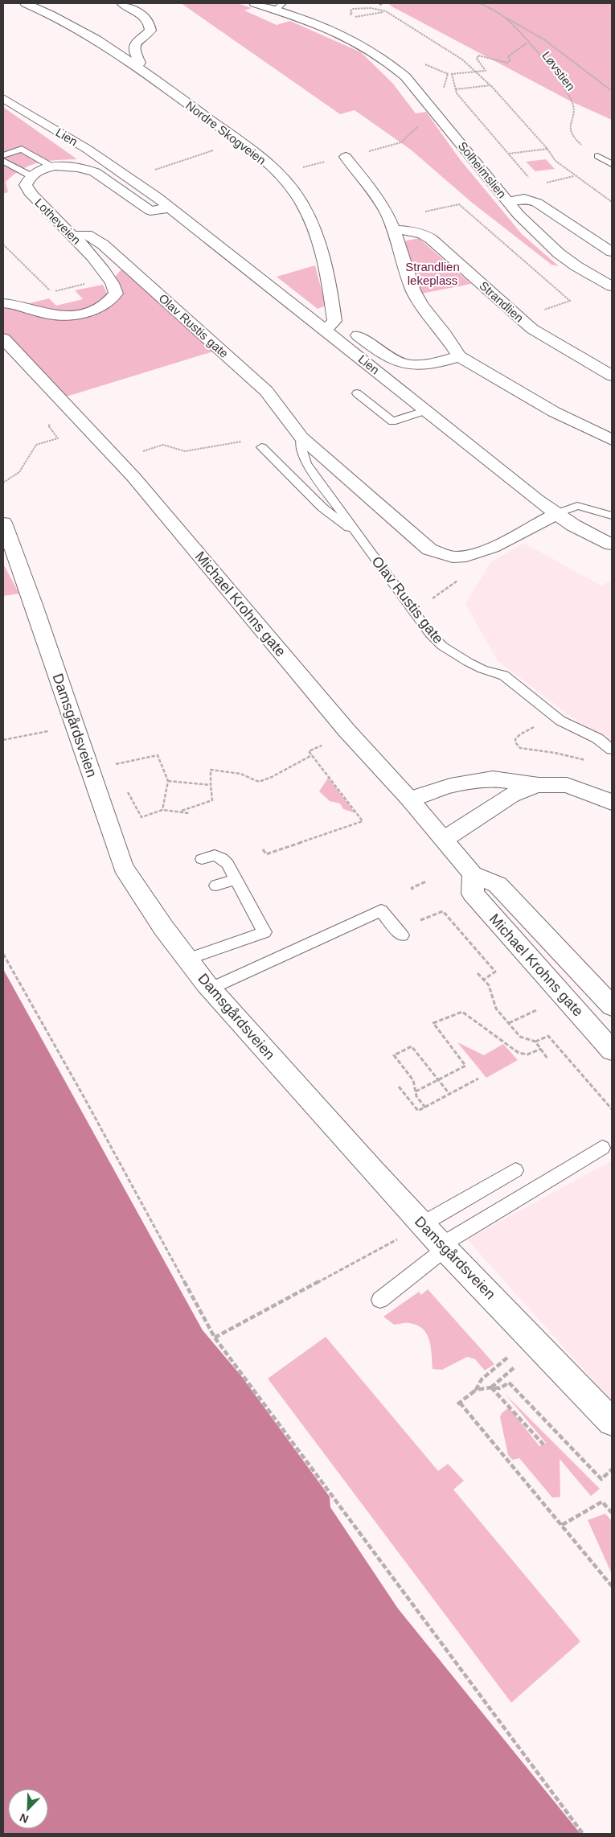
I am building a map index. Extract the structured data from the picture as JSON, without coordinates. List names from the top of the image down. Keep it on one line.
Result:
{"streets":{"street":["Nordre Skogveien","Lien","Solheimslien","Lotheveien","Strandlien","Olav Rustis gate","Michael Krohns gate","Damsgårdsveien"],"path":["Løvstien"]},"crossings":[["Nordre Skogveien","Lien"],["Lien","Olav Rustis gate"],["Lotheveien","Olav Rustis gate"]],"parks":["Strandlien lekeplass"],"north":"bottom left"}
